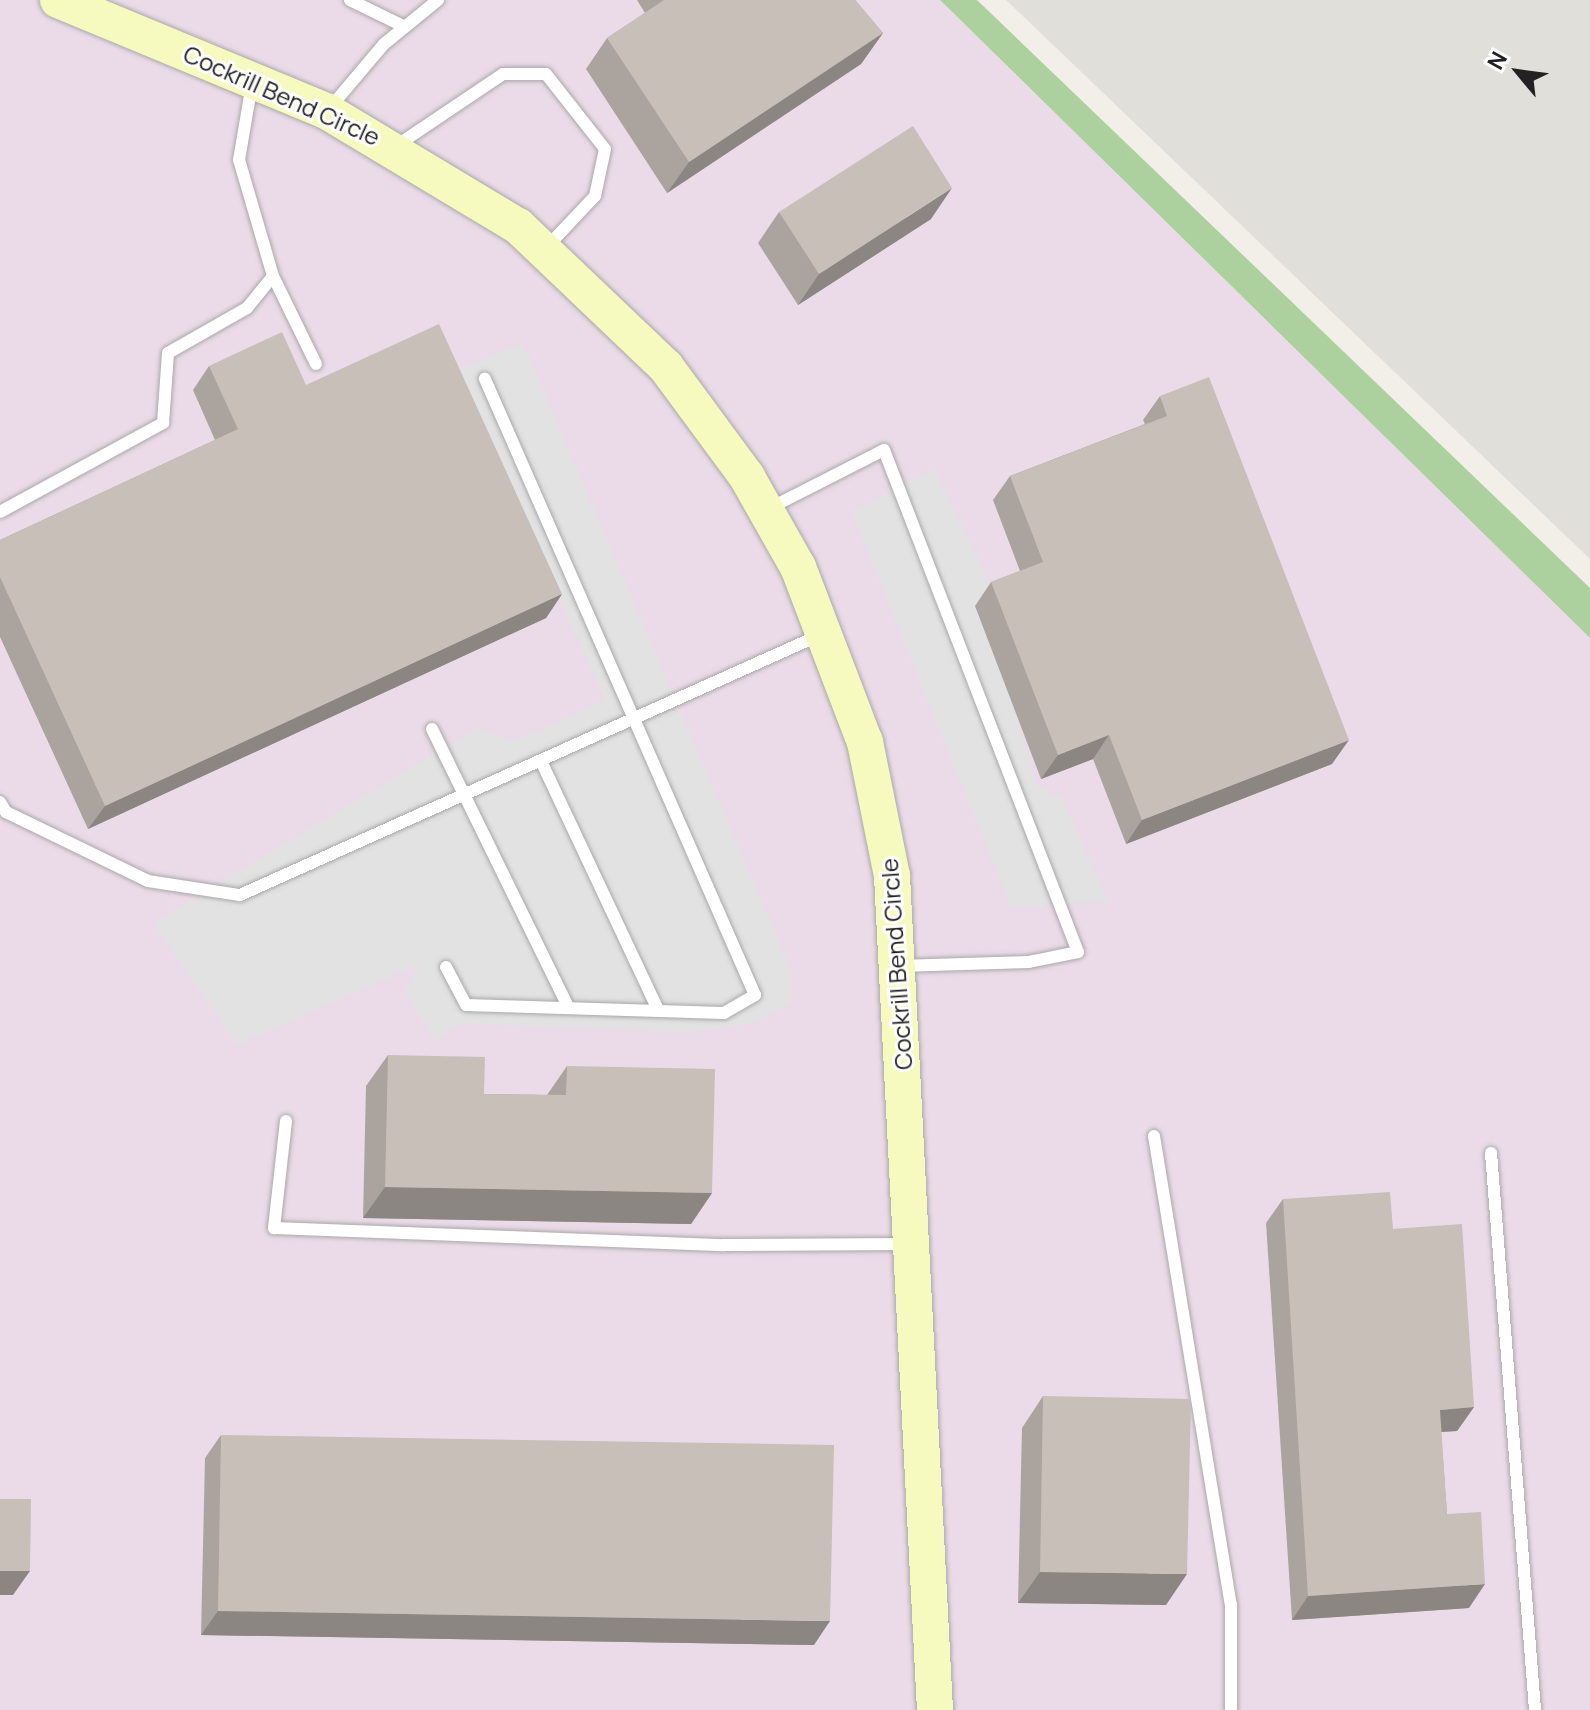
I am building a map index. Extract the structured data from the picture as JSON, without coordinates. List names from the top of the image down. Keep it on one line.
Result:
{"streets":{"street":["Cockrill Bend Circle"]},"north":"top left"}
